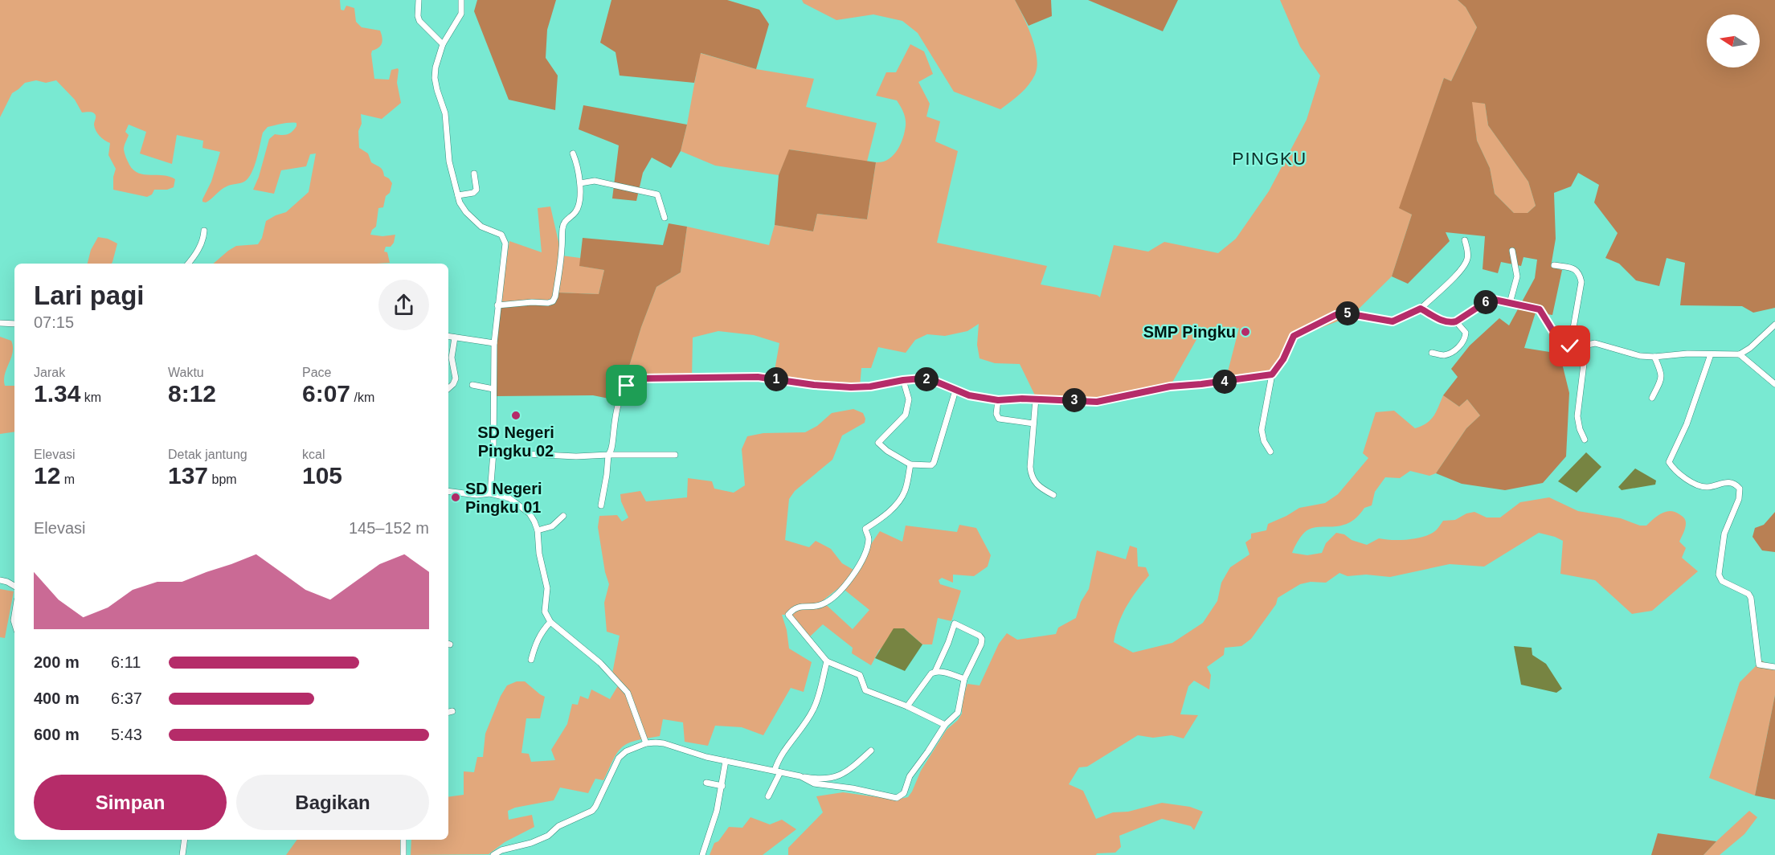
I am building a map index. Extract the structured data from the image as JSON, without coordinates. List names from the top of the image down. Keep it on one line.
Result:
{"districts":["PINGKU"],"places":["SMP Pingku","SD Negeri Pingku 02","SD Negeri Pingku 01"],"north":"left","page":{"heading":["Lari pagi","07:15"],"pins":["6","5","1","2","4","3"],"stats":[["Jarak","1.34 km"],["Waktu","8:12"],["Pace","6:07 /km"],["Elevasi","12 m"],["Detak jantung","137 bpm"],["kcal","105"]],"chart":["Elevasi","145–152 m"],"list":[{"name":"200 m","note":"6:11"},{"name":"400 m","note":"6:37"},{"name":"600 m","note":"5:43"}],"buttons":["Simpan","Bagikan"]}}
